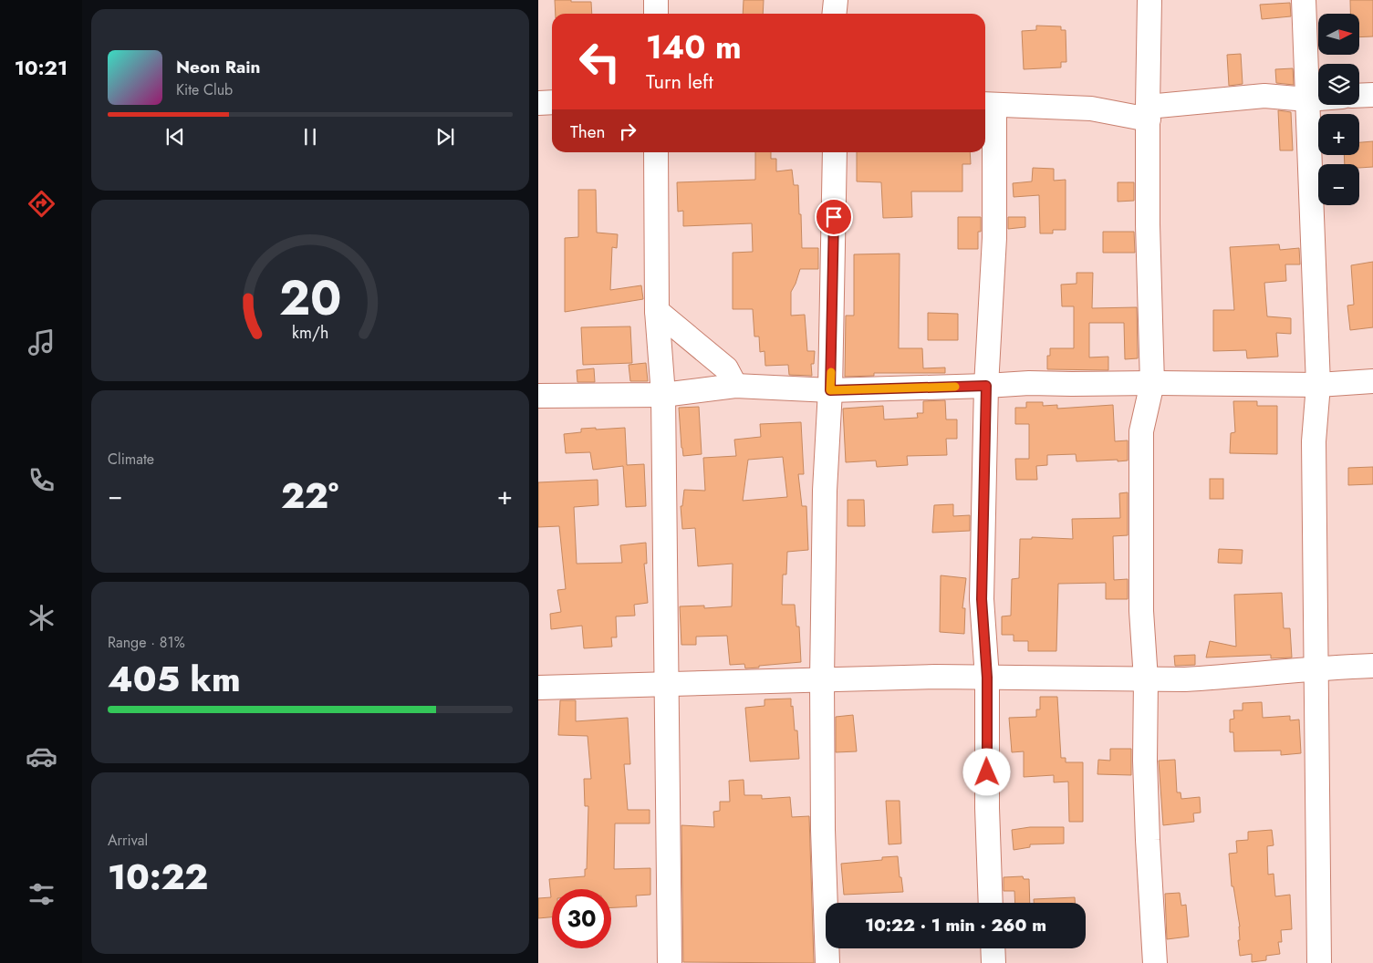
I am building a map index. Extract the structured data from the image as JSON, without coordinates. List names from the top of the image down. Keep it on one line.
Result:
{"north":"right","page":{"tabs":"10:21","map_buttons":["+","−"],"turn":["140 m","Turn left"],"song":["Neon Rain","Kite Club"],"then":"Then","tile":["Climate",["Range · 81%","405 km"],["Arrival","10:22"]],"heat":["−","22°","+"],"limit":"30","trip":"10:22 · 1 min · 260 m","gauge":["20","km/h"]}}
